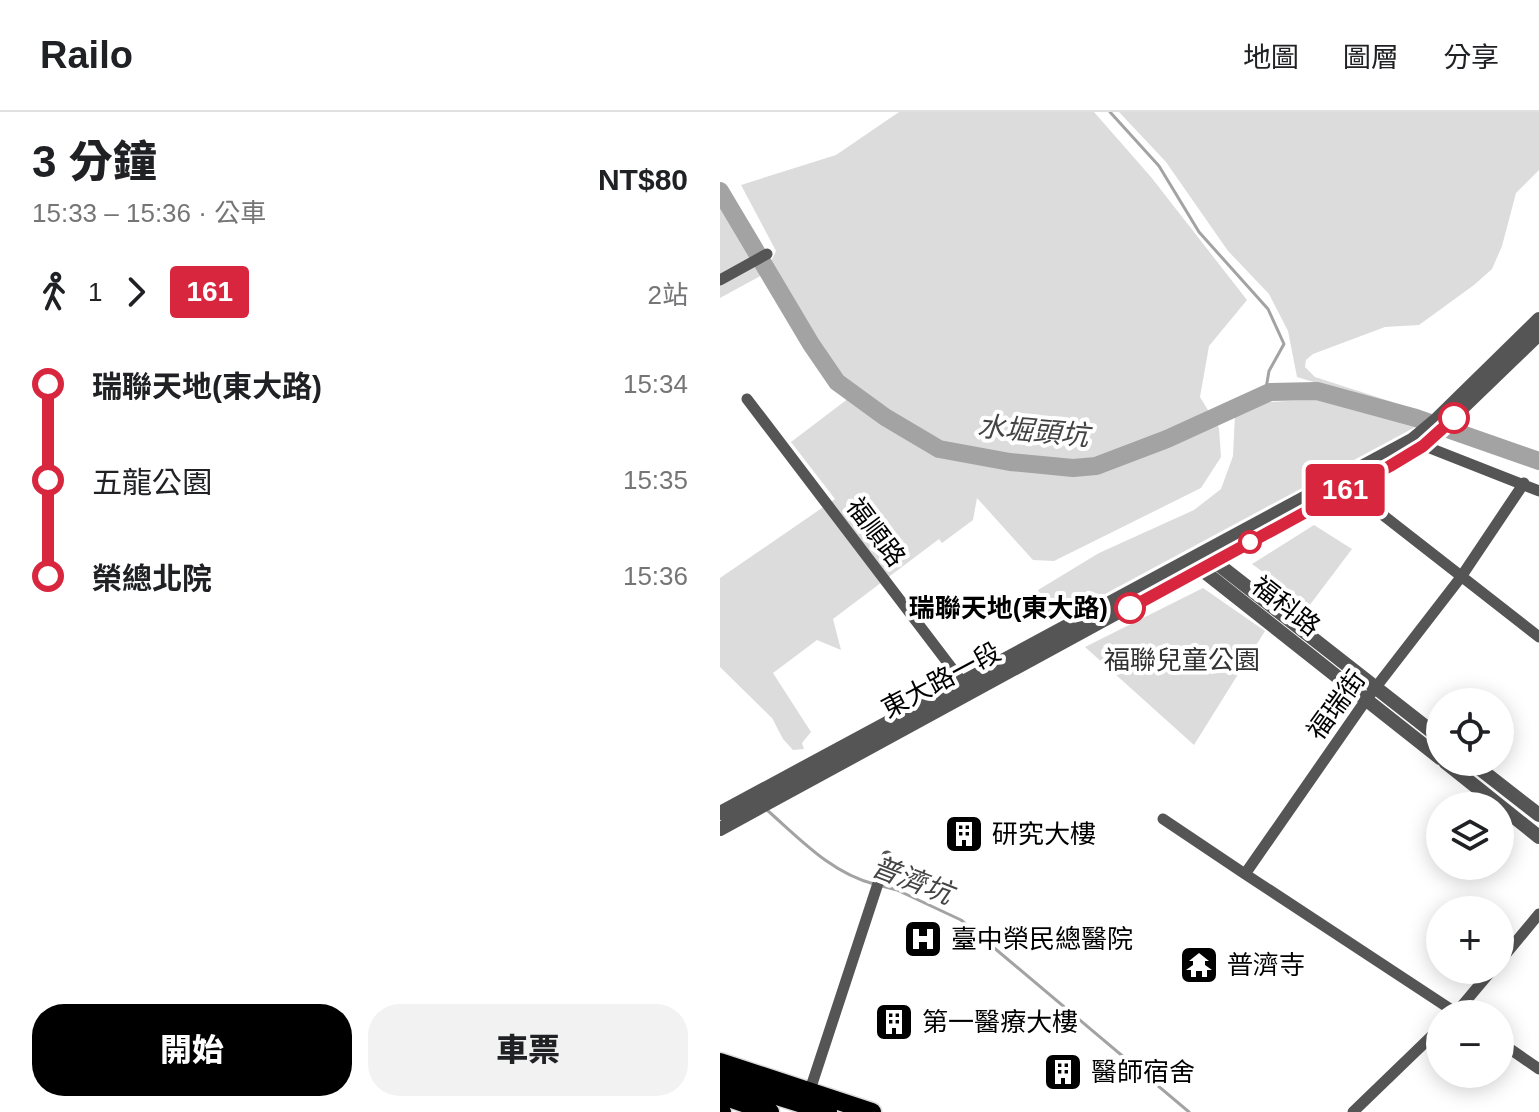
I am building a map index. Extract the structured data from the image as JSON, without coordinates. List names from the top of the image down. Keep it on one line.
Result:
{"streets":{"street":["福順路","福科路","東大路一段","福瑞街"]},"crossings":[["福順路","東大路一段"],["福科路","東大路一段"],["福科路","福瑞街"]],"water":["水堀頭坑","普濟坑"],"parks":["福聯兒童公園"],"places":{"other":["瑞聯天地(東大路)"],"building":["研究大樓","第一醫療大樓","醫師宿舍"],"hospital":["臺中榮民總醫院"],"temple":["普濟寺"]},"lines":["bus line 161"],"page":{"header":"Railo","nav":["地圖","圖層","分享"],"heading":["3 分鐘","15:33 – 15:36 · 公車","NT$80"],"on_map":"161","legs":["1","161","2站"],"list":[{"name":"瑞聯天地(東大路)","value":"15:34"},{"name":"五龍公園","value":"15:35"},{"name":"榮總北院","value":"15:36"}],"map_buttons":["+","−"],"buttons":["開始","車票"]}}
